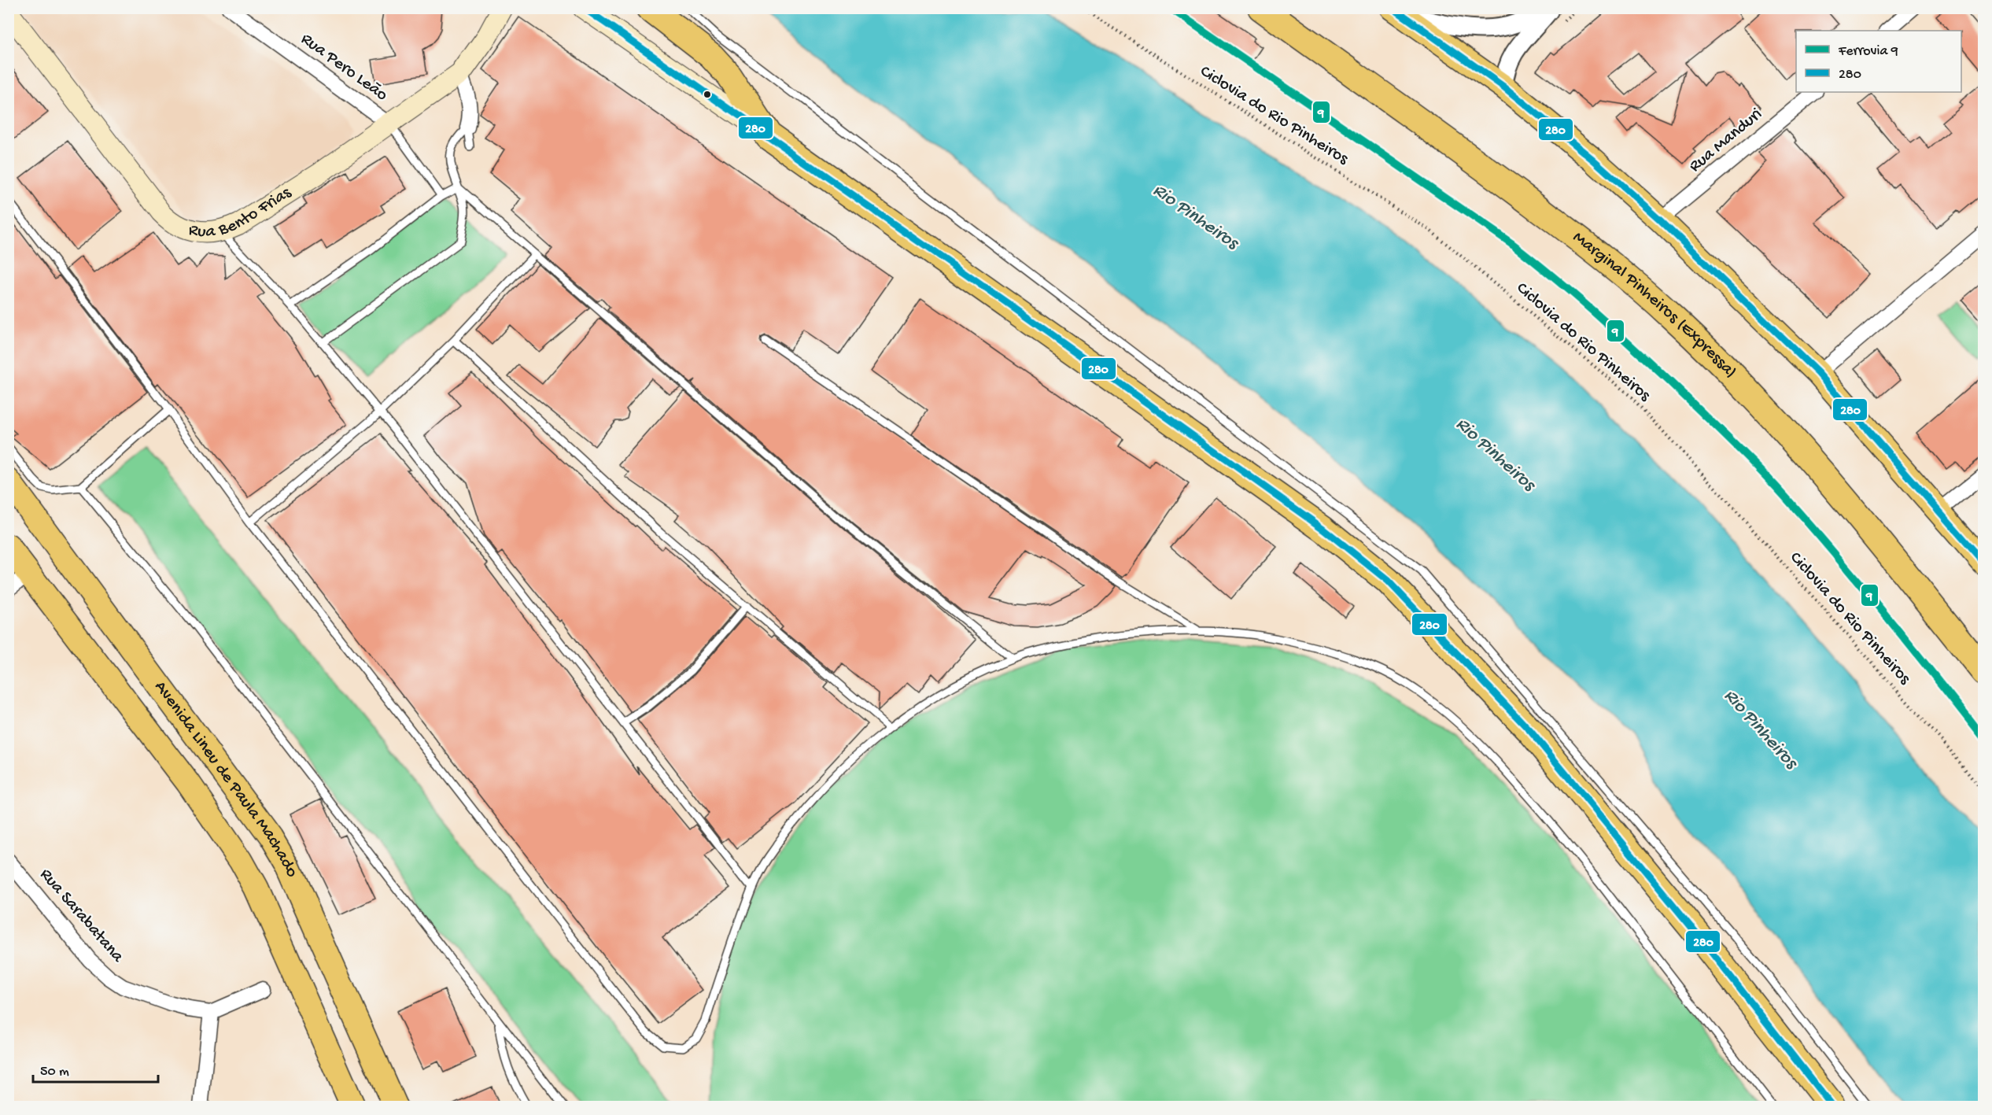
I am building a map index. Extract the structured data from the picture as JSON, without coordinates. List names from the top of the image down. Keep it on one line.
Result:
{"streets":{"highway":["Marginal Pinheiros (Expressa)","Avenida Lineu de Paula Machado"],"main road":["Rua Bento Frias"],"street":["Rua Pero Leão","Rua Manduri","Rua Sarabatana"],"path":["Ciclovia do Rio Pinheiros"]},"crossings":[["Rua Pero Leão","Rua Bento Frias"]],"water":["Rio Pinheiros"],"lines":["rail line 9","transit line 280"],"legend":["Ferrovia 9","280"],"scale_bar":"50 m"}
